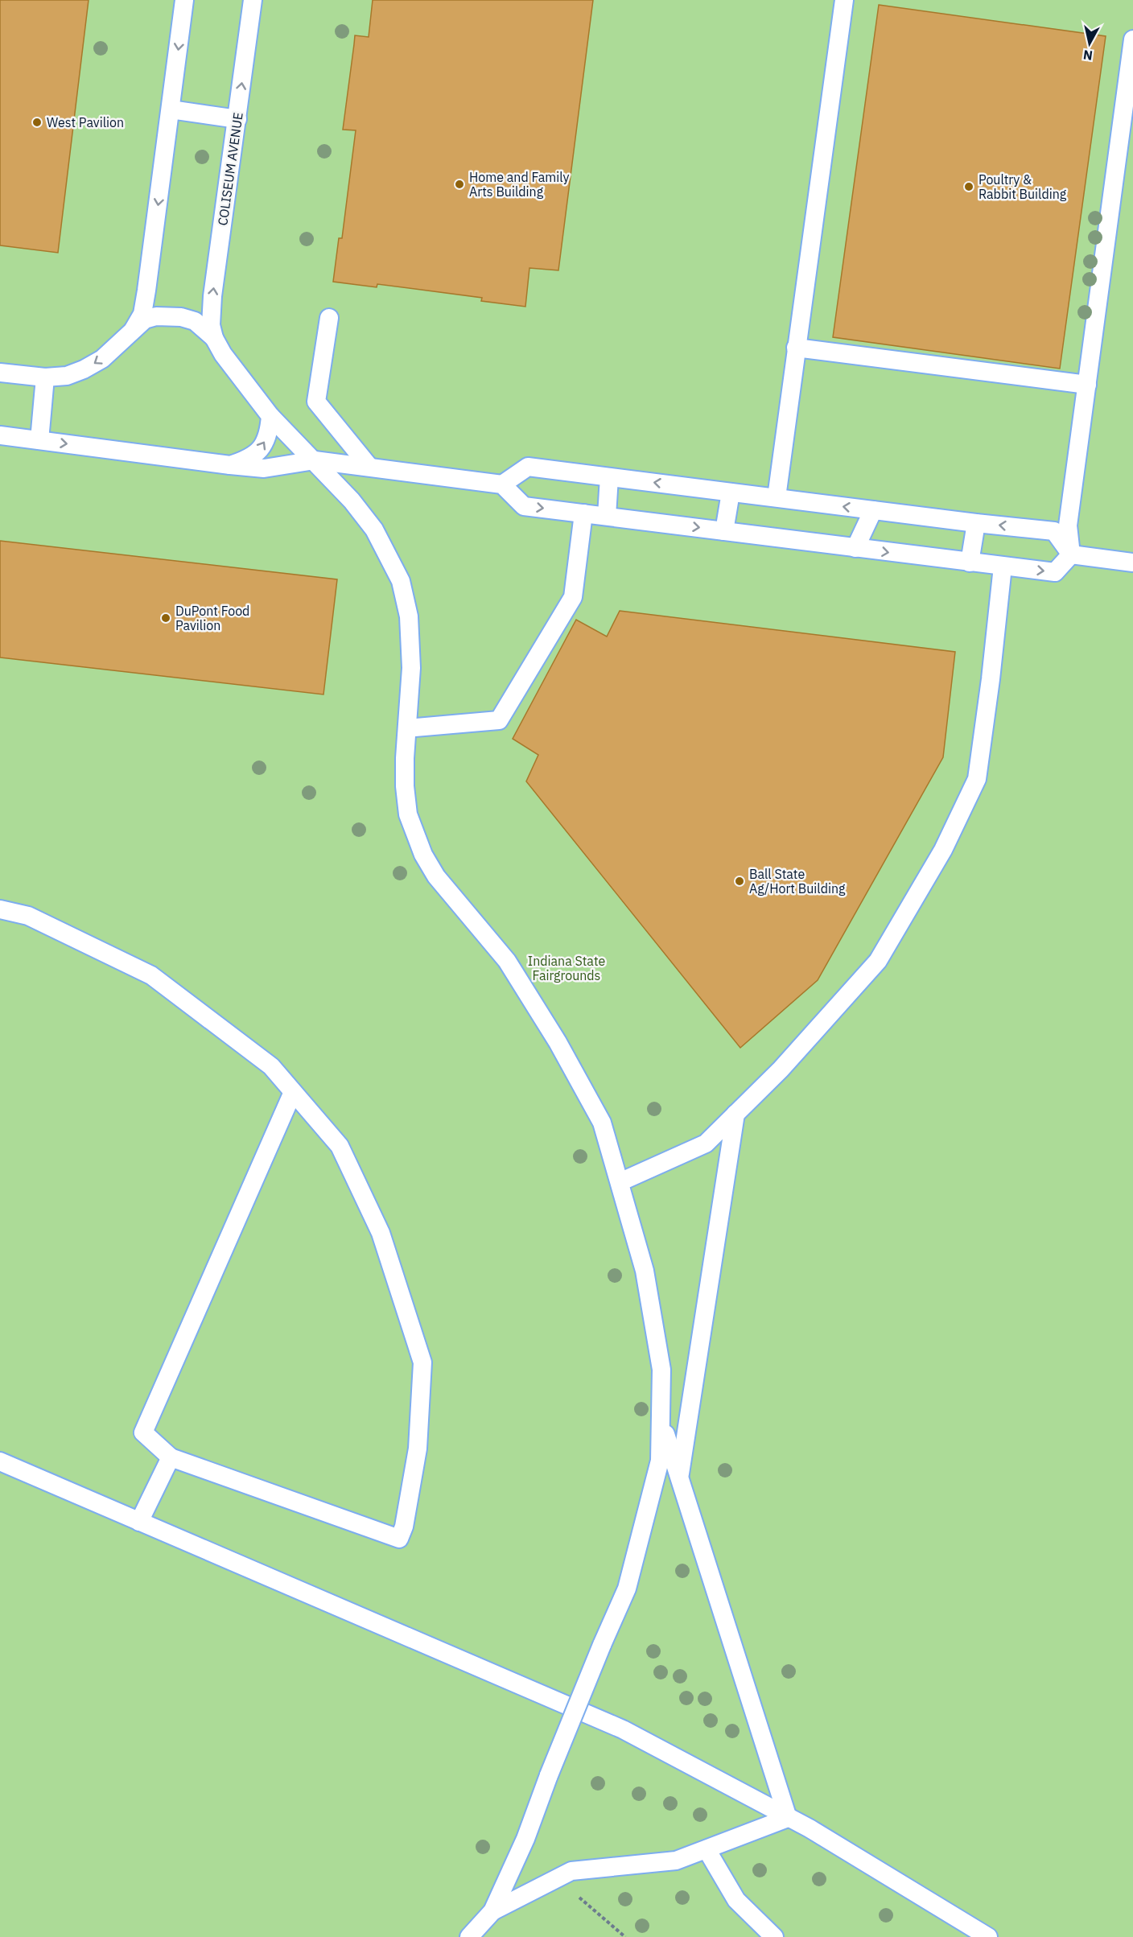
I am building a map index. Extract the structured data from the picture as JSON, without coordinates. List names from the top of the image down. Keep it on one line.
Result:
{"streets":{"lane":["COLISEUM AVENUE"]},"parks":["Indiana State Fairgrounds"],"places":["West Pavilion","Home and Family Arts Building","Poultry & Rabbit Building","DuPont Food Pavilion","Ball State Ag/Hort Building"],"north":"bottom"}
